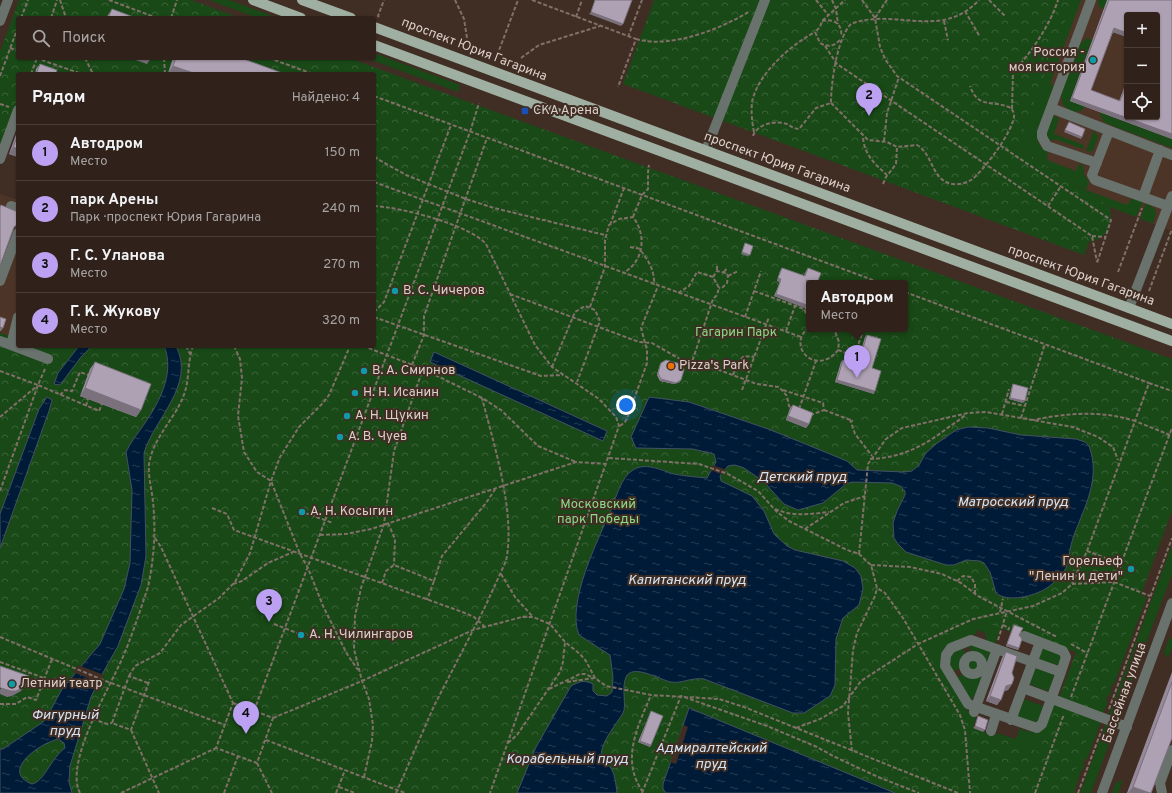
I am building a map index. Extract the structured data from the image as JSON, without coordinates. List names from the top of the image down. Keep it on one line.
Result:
{"streets":{"main road":["проспект Юрия Гагарина"],"street":["Бассейная улица"]},"water":["Детский пруд","Матросский пруд","Капитанский пруд","Фигурный пруд","Адмиралтейский пруд","Корабельный пруд"],"parks":["Гагарин Парк","Московский парк Победы"],"places":{"other":["Россия - моя история","В. С. Чичеров","Pizza's Park","В. А. Смирнов","Н. Н. Исанин","А. Н. Щукин","А. В. Чуев","А. Н. Косыгин","Горельеф \"Ленин и дети\"","А. Н. Чилингаров","Летний театр"],"transit":["СКА Арена"]},"page":{"map_buttons":["+","−"],"search":"Поиск","heading":["Рядом","Найдено: 4"],"pins":["2","1","3","4"],"list":[{"mark":"1","name":"Автодром","note":"Место","value":"150 m"},{"mark":"2","name":"парк Арены","note":"Парк · проспект Юрия Гагарина","value":"240 m"},{"mark":"3","name":"Г. С. Уланова","note":"Место","value":"270 m"},{"mark":"4","name":"Г. К. Жукову","note":"Место","value":"320 m"}],"popup":["Автодром","Место"]}}
